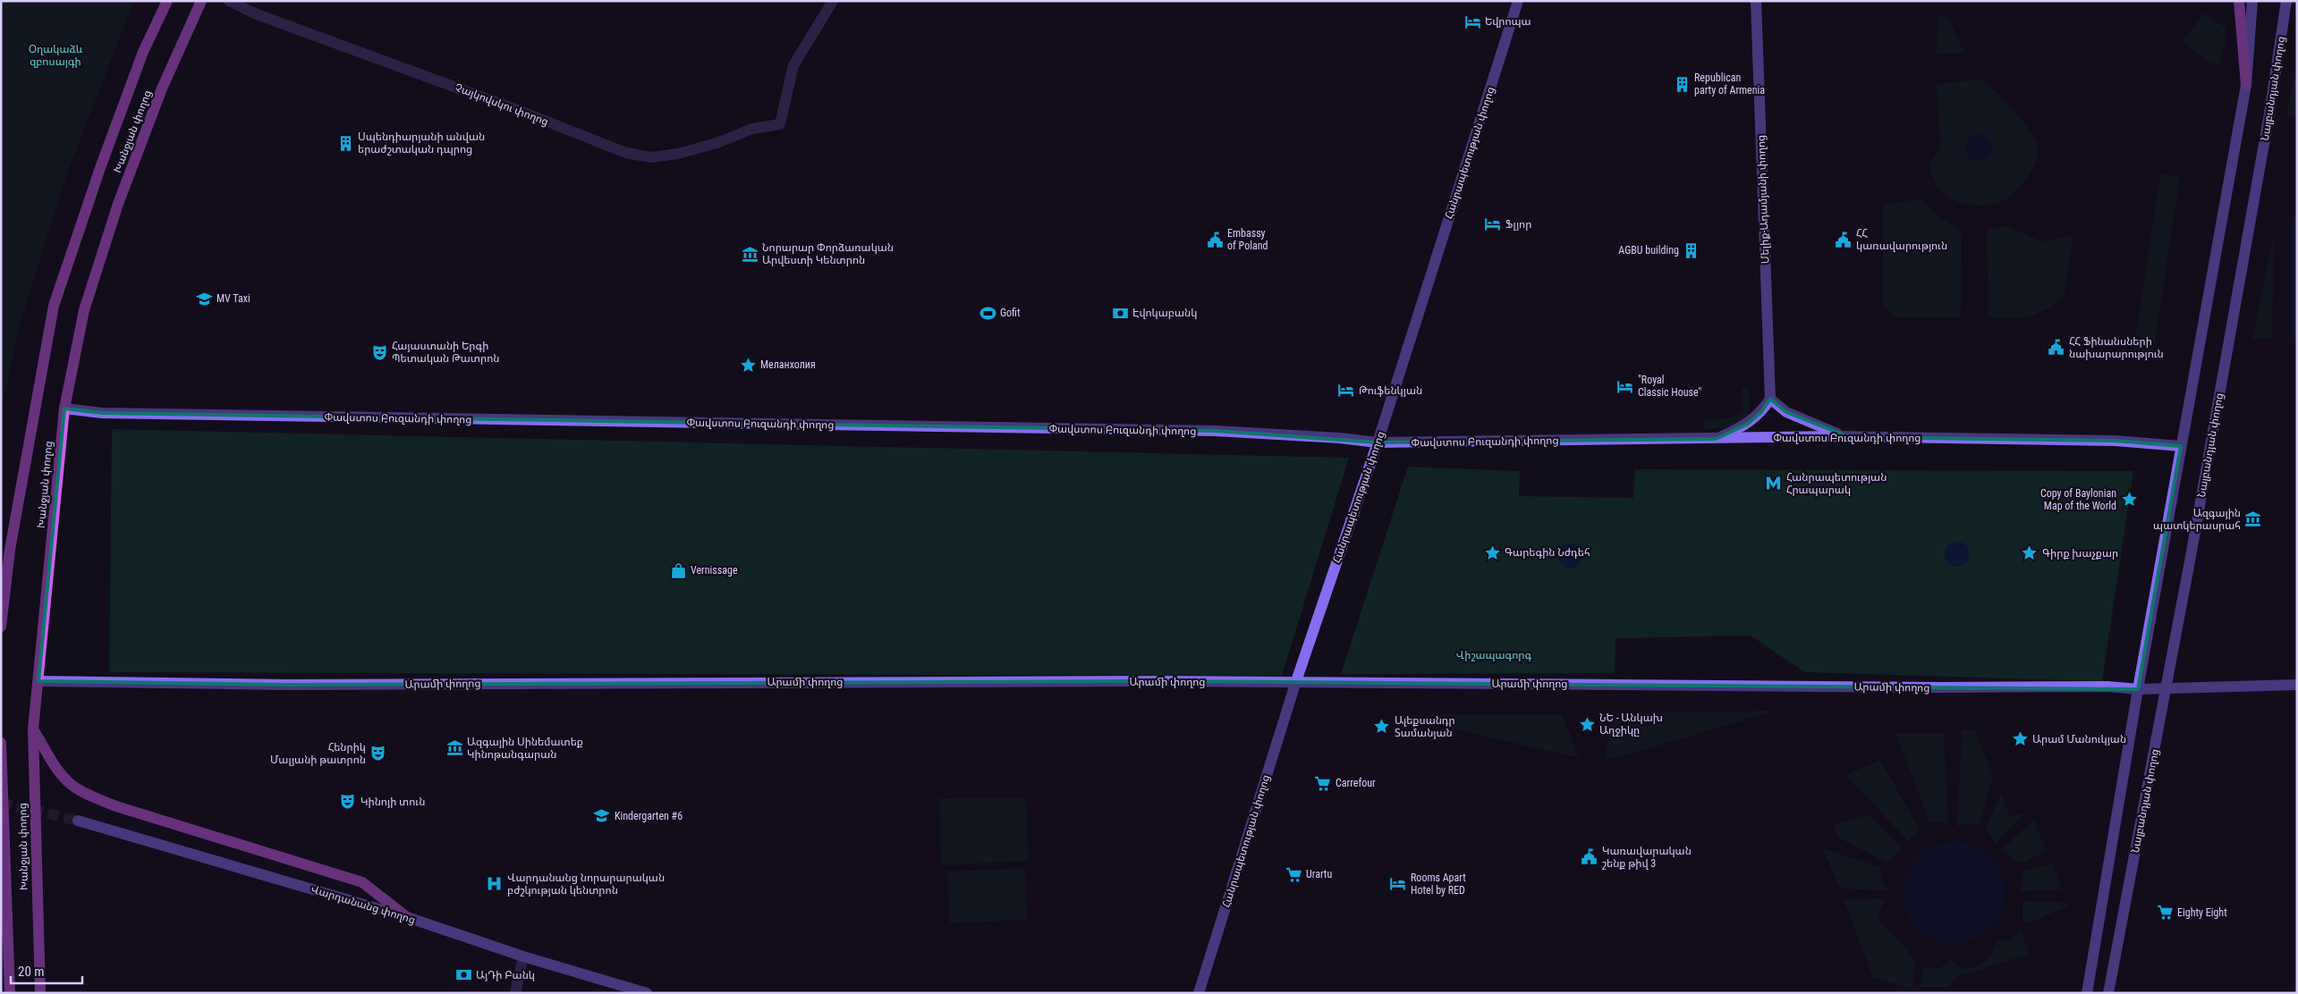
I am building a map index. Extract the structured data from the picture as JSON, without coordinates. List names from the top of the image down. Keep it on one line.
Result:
{"streets":{"main road":["Խանջյան փողոց"],"street":["Նալբանդյան փողոց","Չայկովսկու փողոց","Հանրապետության փողոց","Մելիք-Ադամյանի փողոց","Փավստոս Բուզանդի փողոց","Արամի փողոց","Վարդանանց փողոց"]},"crossings":[["Նալբանդյան փողոց","Արամի փողոց"],["Խանջյան փողոց","Փավստոս Բուզանդի փողոց"],["Խանջյան փողոց","Արամի փողոց"],["Հանրապետության փողոց","Փավստոս Բուզանդի փողոց"],["Հանրապետության փողոց","Արամի փողոց"]],"parks":["Օղակաձև զբոսայգի","Վիշապագորգ"],"places":{"hotel":["Եվրոպա","Ֆլյոր","\"Royal Classic House\"","Թուֆենկյան","Rooms Apart Hotel by RED"],"building":["Republican party of Armenia","Սպենդիարյանի անվան երաժշտական դպրոց","AGBU building"],"public building":["Embassy of Poland","ՀՀ կառավարություն","ՀՀ Ֆինանսների նախարարություն","Կառավարական շենք թիվ 3"],"museum":["Նորարար Փորձառական Արվեստի Կենտրոն","Ազգային պատկերասրահ","Ազգային Սինեմատեք Կինոթանգարան"],"school or university":["MV Taxi","Kindergarten #6"],"sports":["Gofit"],"bank":["Էվոկաբանկ","ԱյԴի Բանկ"],"theatre":["Հայաստանի Երգի Պետական Թատրոն","Հենրիկ Մալյանի թատրոն","Կինոյի տուն"],"place":["Меланхолия","Copy of Baylonian Map of the World","Գարեգին Նժդեհ","Գիրք խաչքար","ՆԵ - Անկախ Աղջիկը","Ալեքսանդր Տամանյան","Արամ Մանուկյան"],"metro station":["Հանրապետության Հրապարակ"],"shop":["Vernissage"],"supermarket":["Carrefour","Urartu","Eighty Eight"],"hospital":["Վարդանանց նորարարական բժշկության կենտրոն"]},"scale_bar":"20 m"}
